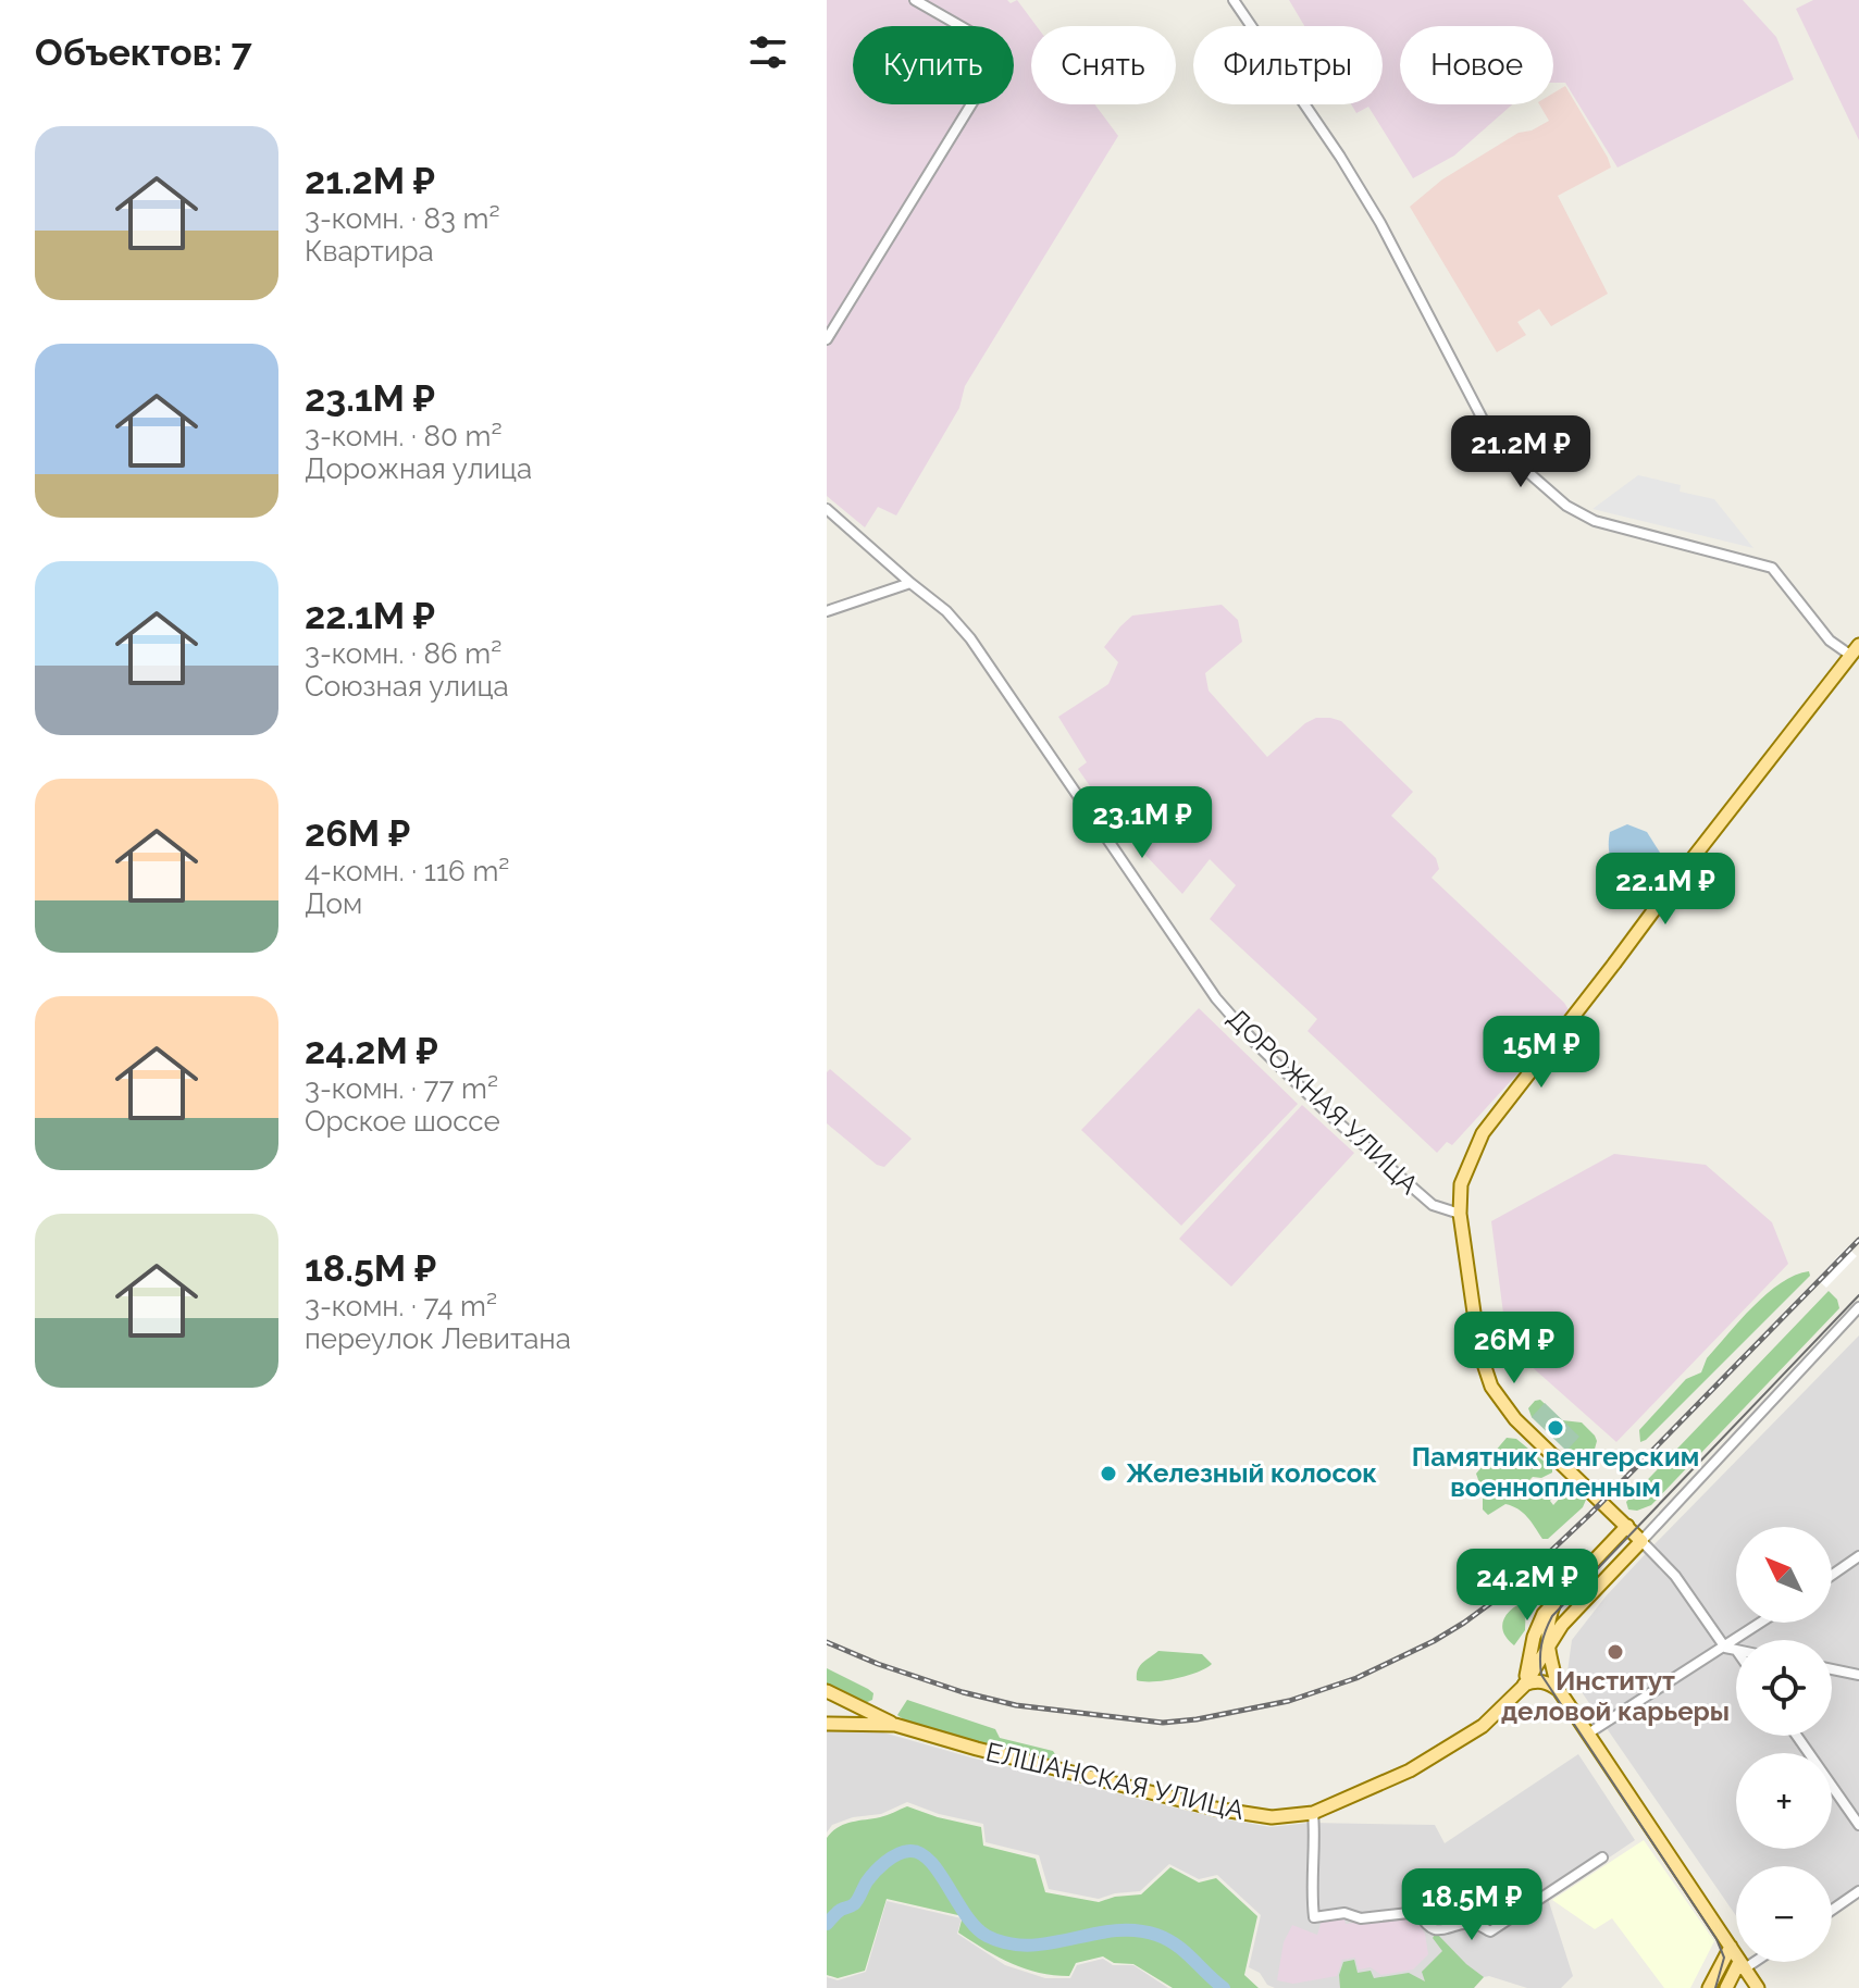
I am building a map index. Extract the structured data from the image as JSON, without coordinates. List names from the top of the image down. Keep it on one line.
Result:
{"streets":{"main road":["ЕЛШАНСКАЯ УЛИЦА"],"street":["ДОРОЖНАЯ УЛИЦА"]},"places":["Памятник венгерским военнопленным","Железный колосок","Институт деловой карьеры"],"north":"top left","page":{"heading":"Объектов: 7","chip":["Купить","Снять","Фильтры","Новое"],"list":[{"name":"21.2M ₽","note":"3-комн. · 83 m² · Квартира"},{"name":"23.1M ₽","note":"3-комн. · 80 m² · Дорожная улица"},{"name":"22.1M ₽","note":"3-комн. · 86 m² · Союзная улица"},{"name":"26M ₽","note":"4-комн. · 116 m² · Дом"},{"name":"24.2M ₽","note":"3-комн. · 77 m² · Орское шоссе"},{"name":"18.5M ₽","note":"3-комн. · 74 m² · переулок Левитана"}],"price":["21.2M ₽","23.1M ₽","22.1M ₽","15M ₽","26M ₽","24.2M ₽","18.5M ₽"],"map_buttons":["+","−"]}}
